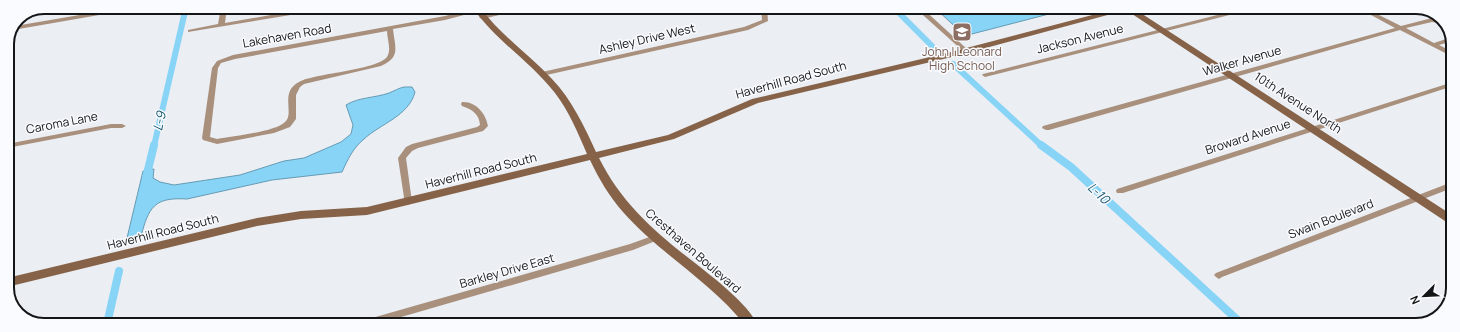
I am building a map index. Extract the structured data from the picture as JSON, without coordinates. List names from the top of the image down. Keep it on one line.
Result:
{"streets":{"street":["Lakehaven Road","Ashley Drive West","Jackson Avenue","Walker Avenue","Haverhill Road South","10th Avenue North","Caroma Lane","Broward Avenue","Swain Boulevard","Cresthaven Boulevard","Barkley Drive East"]},"crossings":[["Ashley Drive West","Cresthaven Boulevard"],["Jackson Avenue","10th Avenue North"],["Walker Avenue","10th Avenue North"],["Haverhill Road South","Cresthaven Boulevard"],["10th Avenue North","Broward Avenue"],["10th Avenue North","Swain Boulevard"],["Cresthaven Boulevard","Barkley Drive East"]],"water":["L-9","L-10"],"places":{"school or university":["John I Leonard High School"]},"north":"bottom left"}
